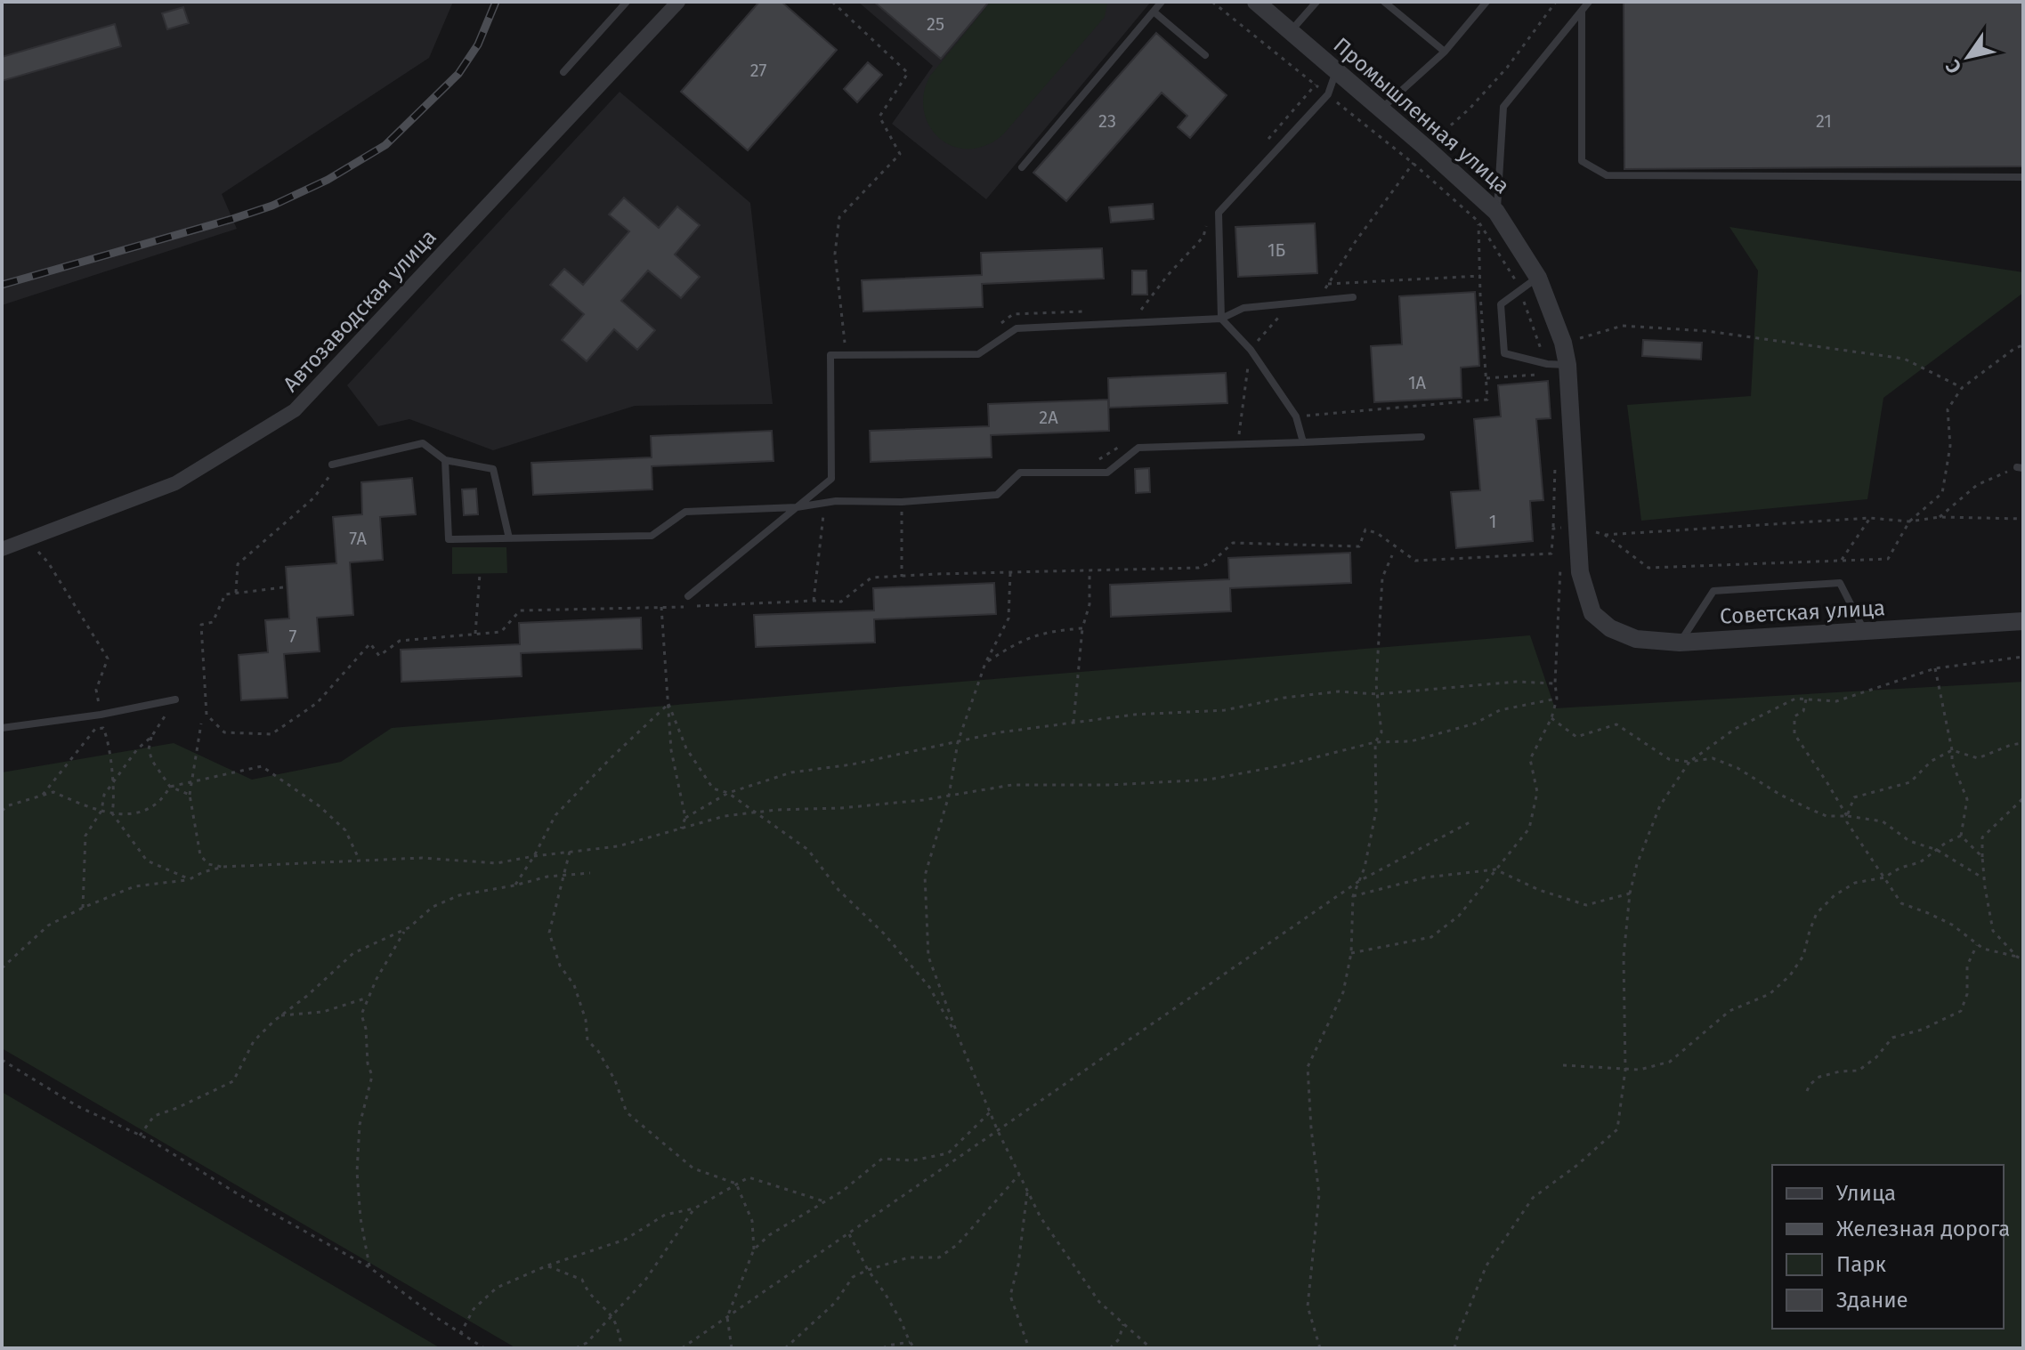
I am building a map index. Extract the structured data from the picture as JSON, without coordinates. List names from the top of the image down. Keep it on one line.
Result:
{"streets":{"street":["Промышленная улица","Автозаводская улица","Советская улица"]},"crossings":[["Промышленная улица","Советская улица"]],"house_numbers":["25","27","23","21","1Б","1А","2А","1","7А","7"],"legend":["Улица","Железная дорога","Парк","Здание"],"north":"bottom left"}
